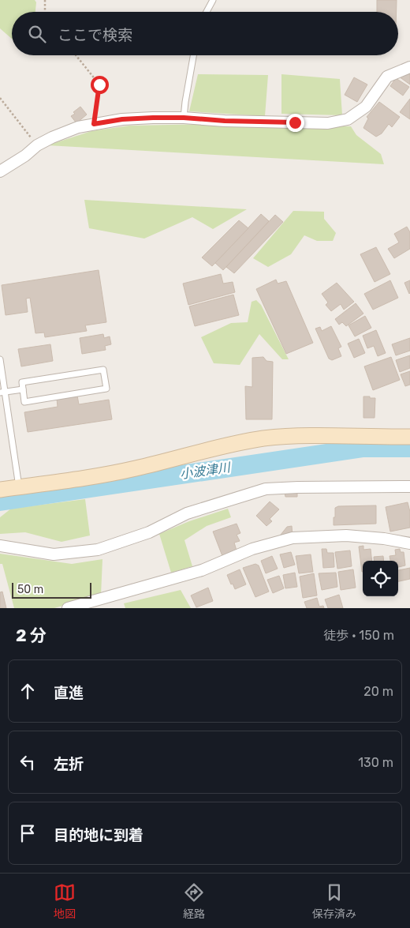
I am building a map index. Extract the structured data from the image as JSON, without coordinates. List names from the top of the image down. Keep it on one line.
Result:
{"water":["小波津川"],"scale_bar":"50 m","page":{"search":"ここで検索","scale":"50 m","heading":["2 分","徒歩 · 150 m"],"list":[["直進","20 m"],["左折","130 m"],"目的地に到着"],"nav":["地図","経路","保存済み"]}}
